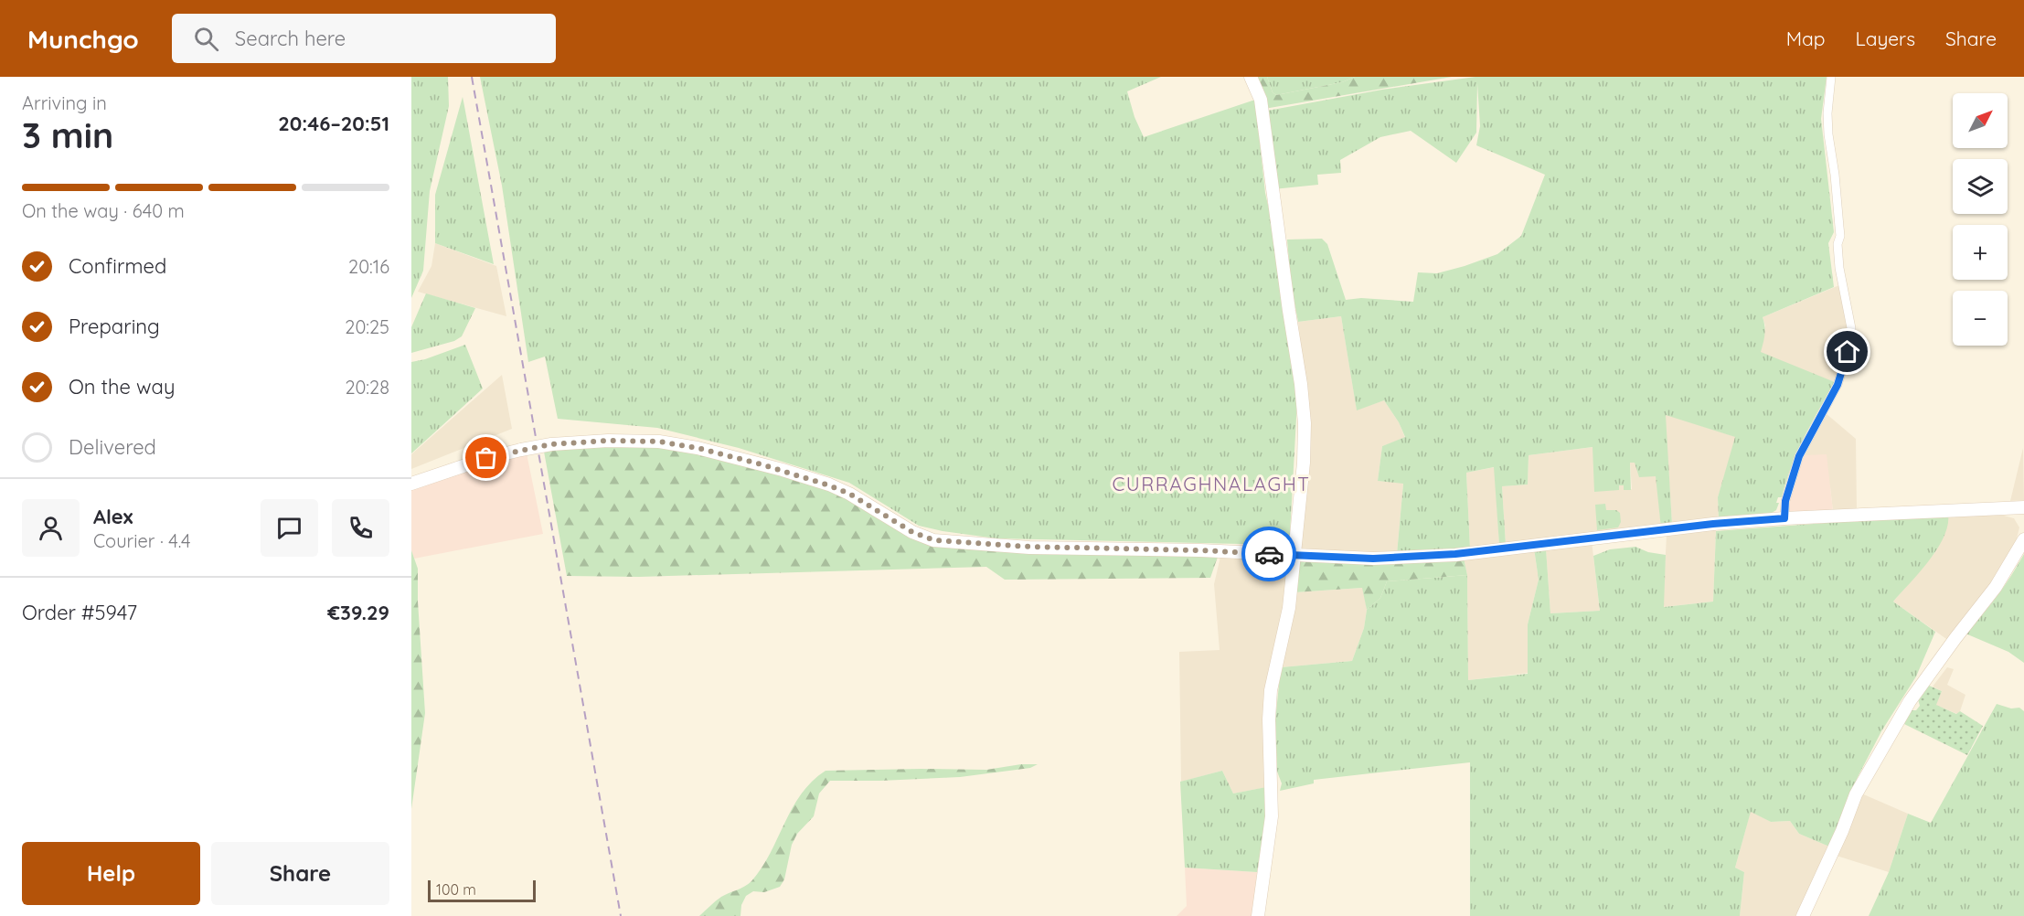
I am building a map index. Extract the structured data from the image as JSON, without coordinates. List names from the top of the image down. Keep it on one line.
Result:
{"districts":["CURRAGHNALAGHT"],"scale_bar":"100 m","north":"top right","page":{"header":"Munchgo","search":"Search here","nav":["Map","Layers","Share"],"heading":["3 min","Arriving in","20:46–20:51"],"panel":["Alex","Courier · 4.4","Order #5947","€39.29"],"map_buttons":["+","−"],"bar":"On the way · 640 m","list":[["Confirmed","20:16"],["Preparing","20:25"],["On the way","20:28"],"Delivered"],"buttons":["Help","Share"],"scale":"100 m"}}
